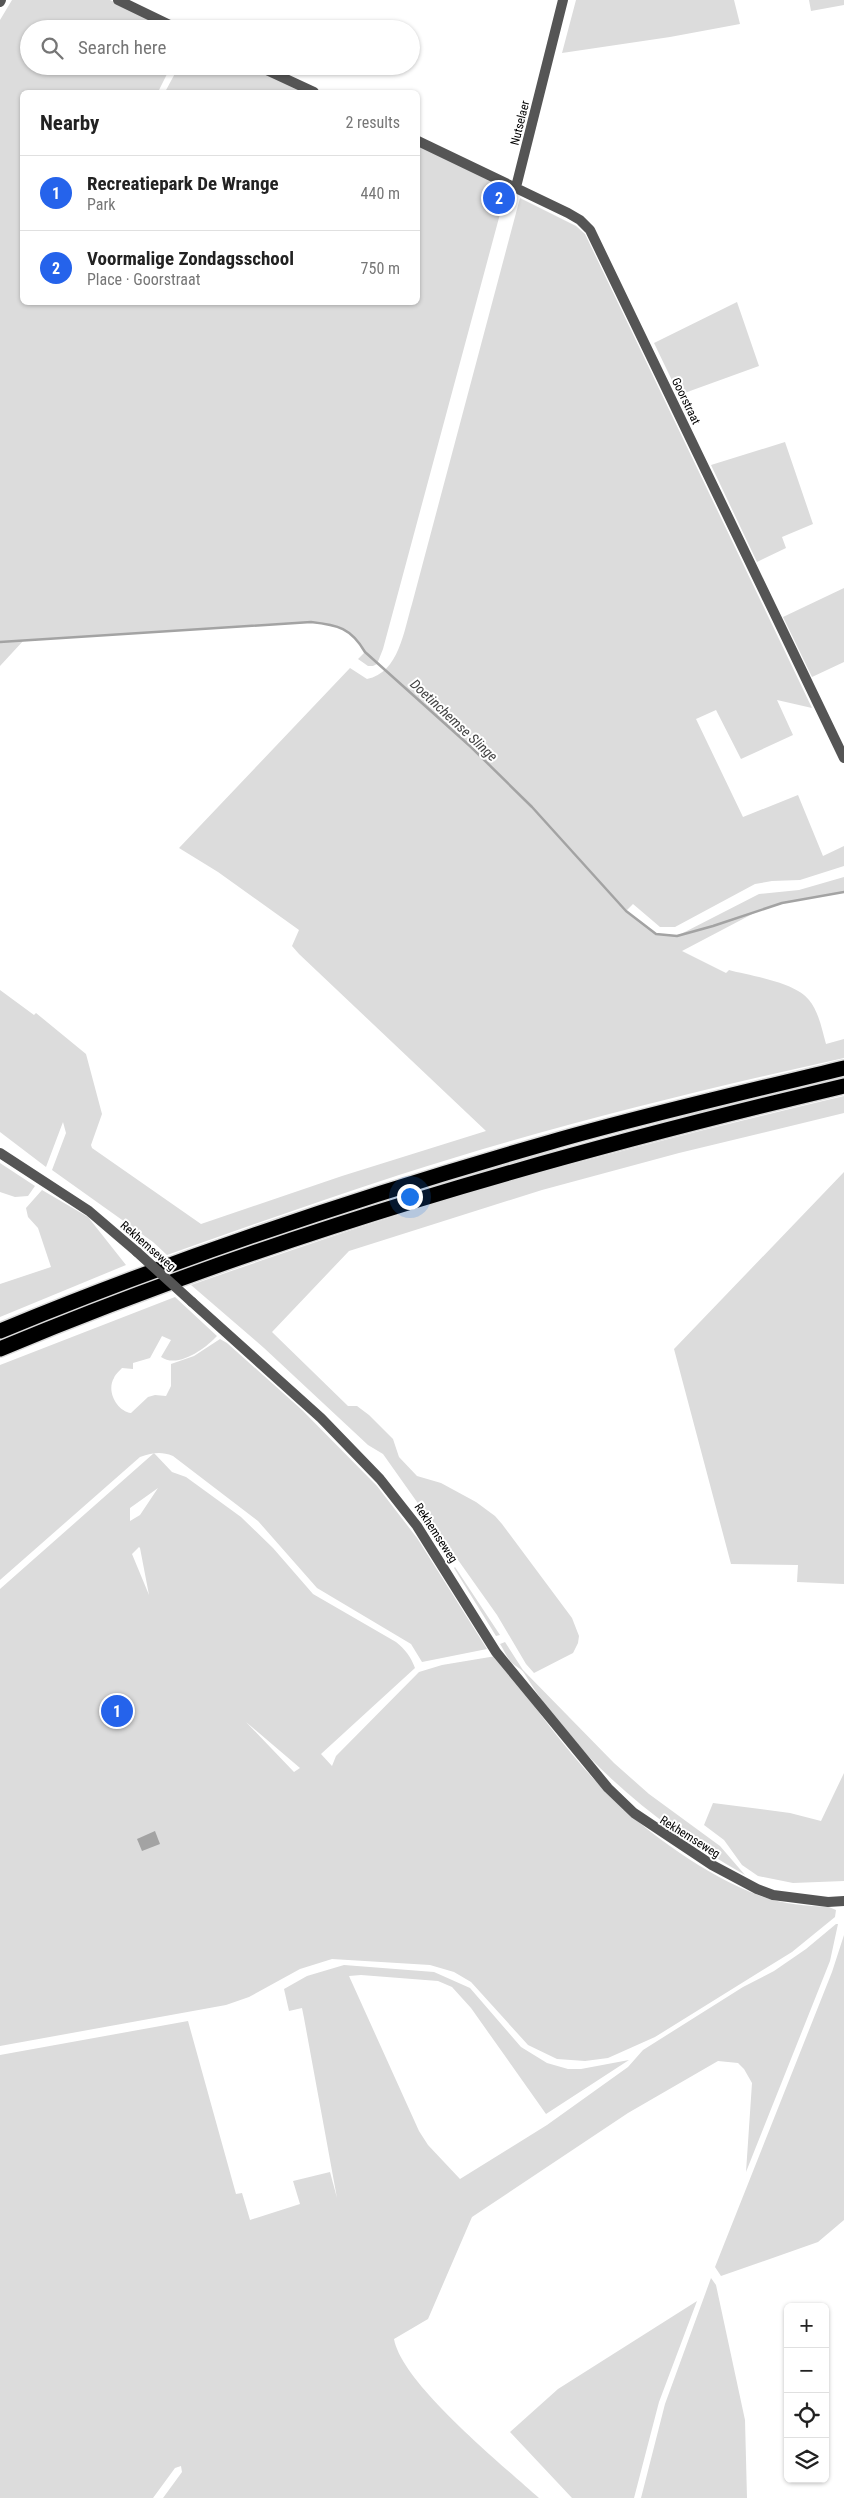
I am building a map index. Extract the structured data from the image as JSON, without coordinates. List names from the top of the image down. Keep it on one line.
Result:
{"streets":{"street":["Nutselaer","Goorstraat","Rekhemseweg"]},"crossings":[["Nutselaer","Goorstraat"]],"water":["Doetinchemse Slinge"],"page":{"search":"Search here","heading":["Nearby","2 results"],"list":[{"mark":"1","name":"Recreatiepark De Wrange","note":"Park","value":"440 m"},{"mark":"2","name":"Voormalige Zondagsschool","note":"Place · Goorstraat","value":"750 m"}],"pins":["2","1"],"map_buttons":["+","−"]}}
